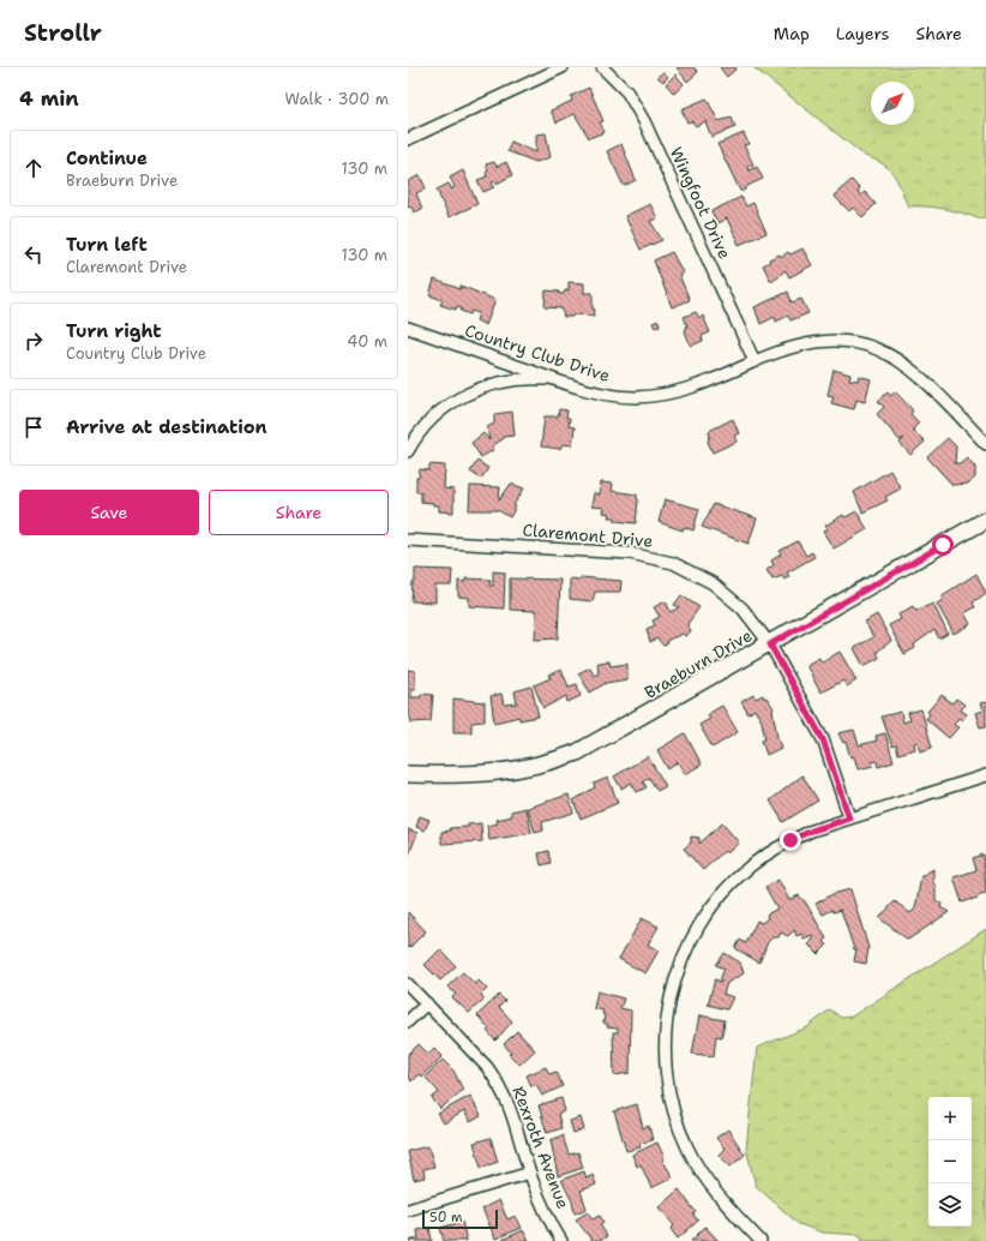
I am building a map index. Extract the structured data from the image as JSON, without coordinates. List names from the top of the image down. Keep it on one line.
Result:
{"streets":{"street":["Wingfoot Drive","Country Club Drive","Claremont Drive","Braeburn Drive","Rexroth Avenue"]},"crossings":[["Wingfoot Drive","Country Club Drive"],["Claremont Drive","Braeburn Drive"]],"scale_bar":"50 m","north":"top right","page":{"header":"Strollr","nav":["Map","Layers","Share"],"heading":["4 min","Walk · 300 m"],"list":[["Continue","Braeburn Drive","130 m"],["Turn left","Claremont Drive","130 m"],["Turn right","Country Club Drive","40 m"],"Arrive at destination"],"buttons":["Save","Share"],"map_buttons":["+","−"],"scale":"50 m"}}
